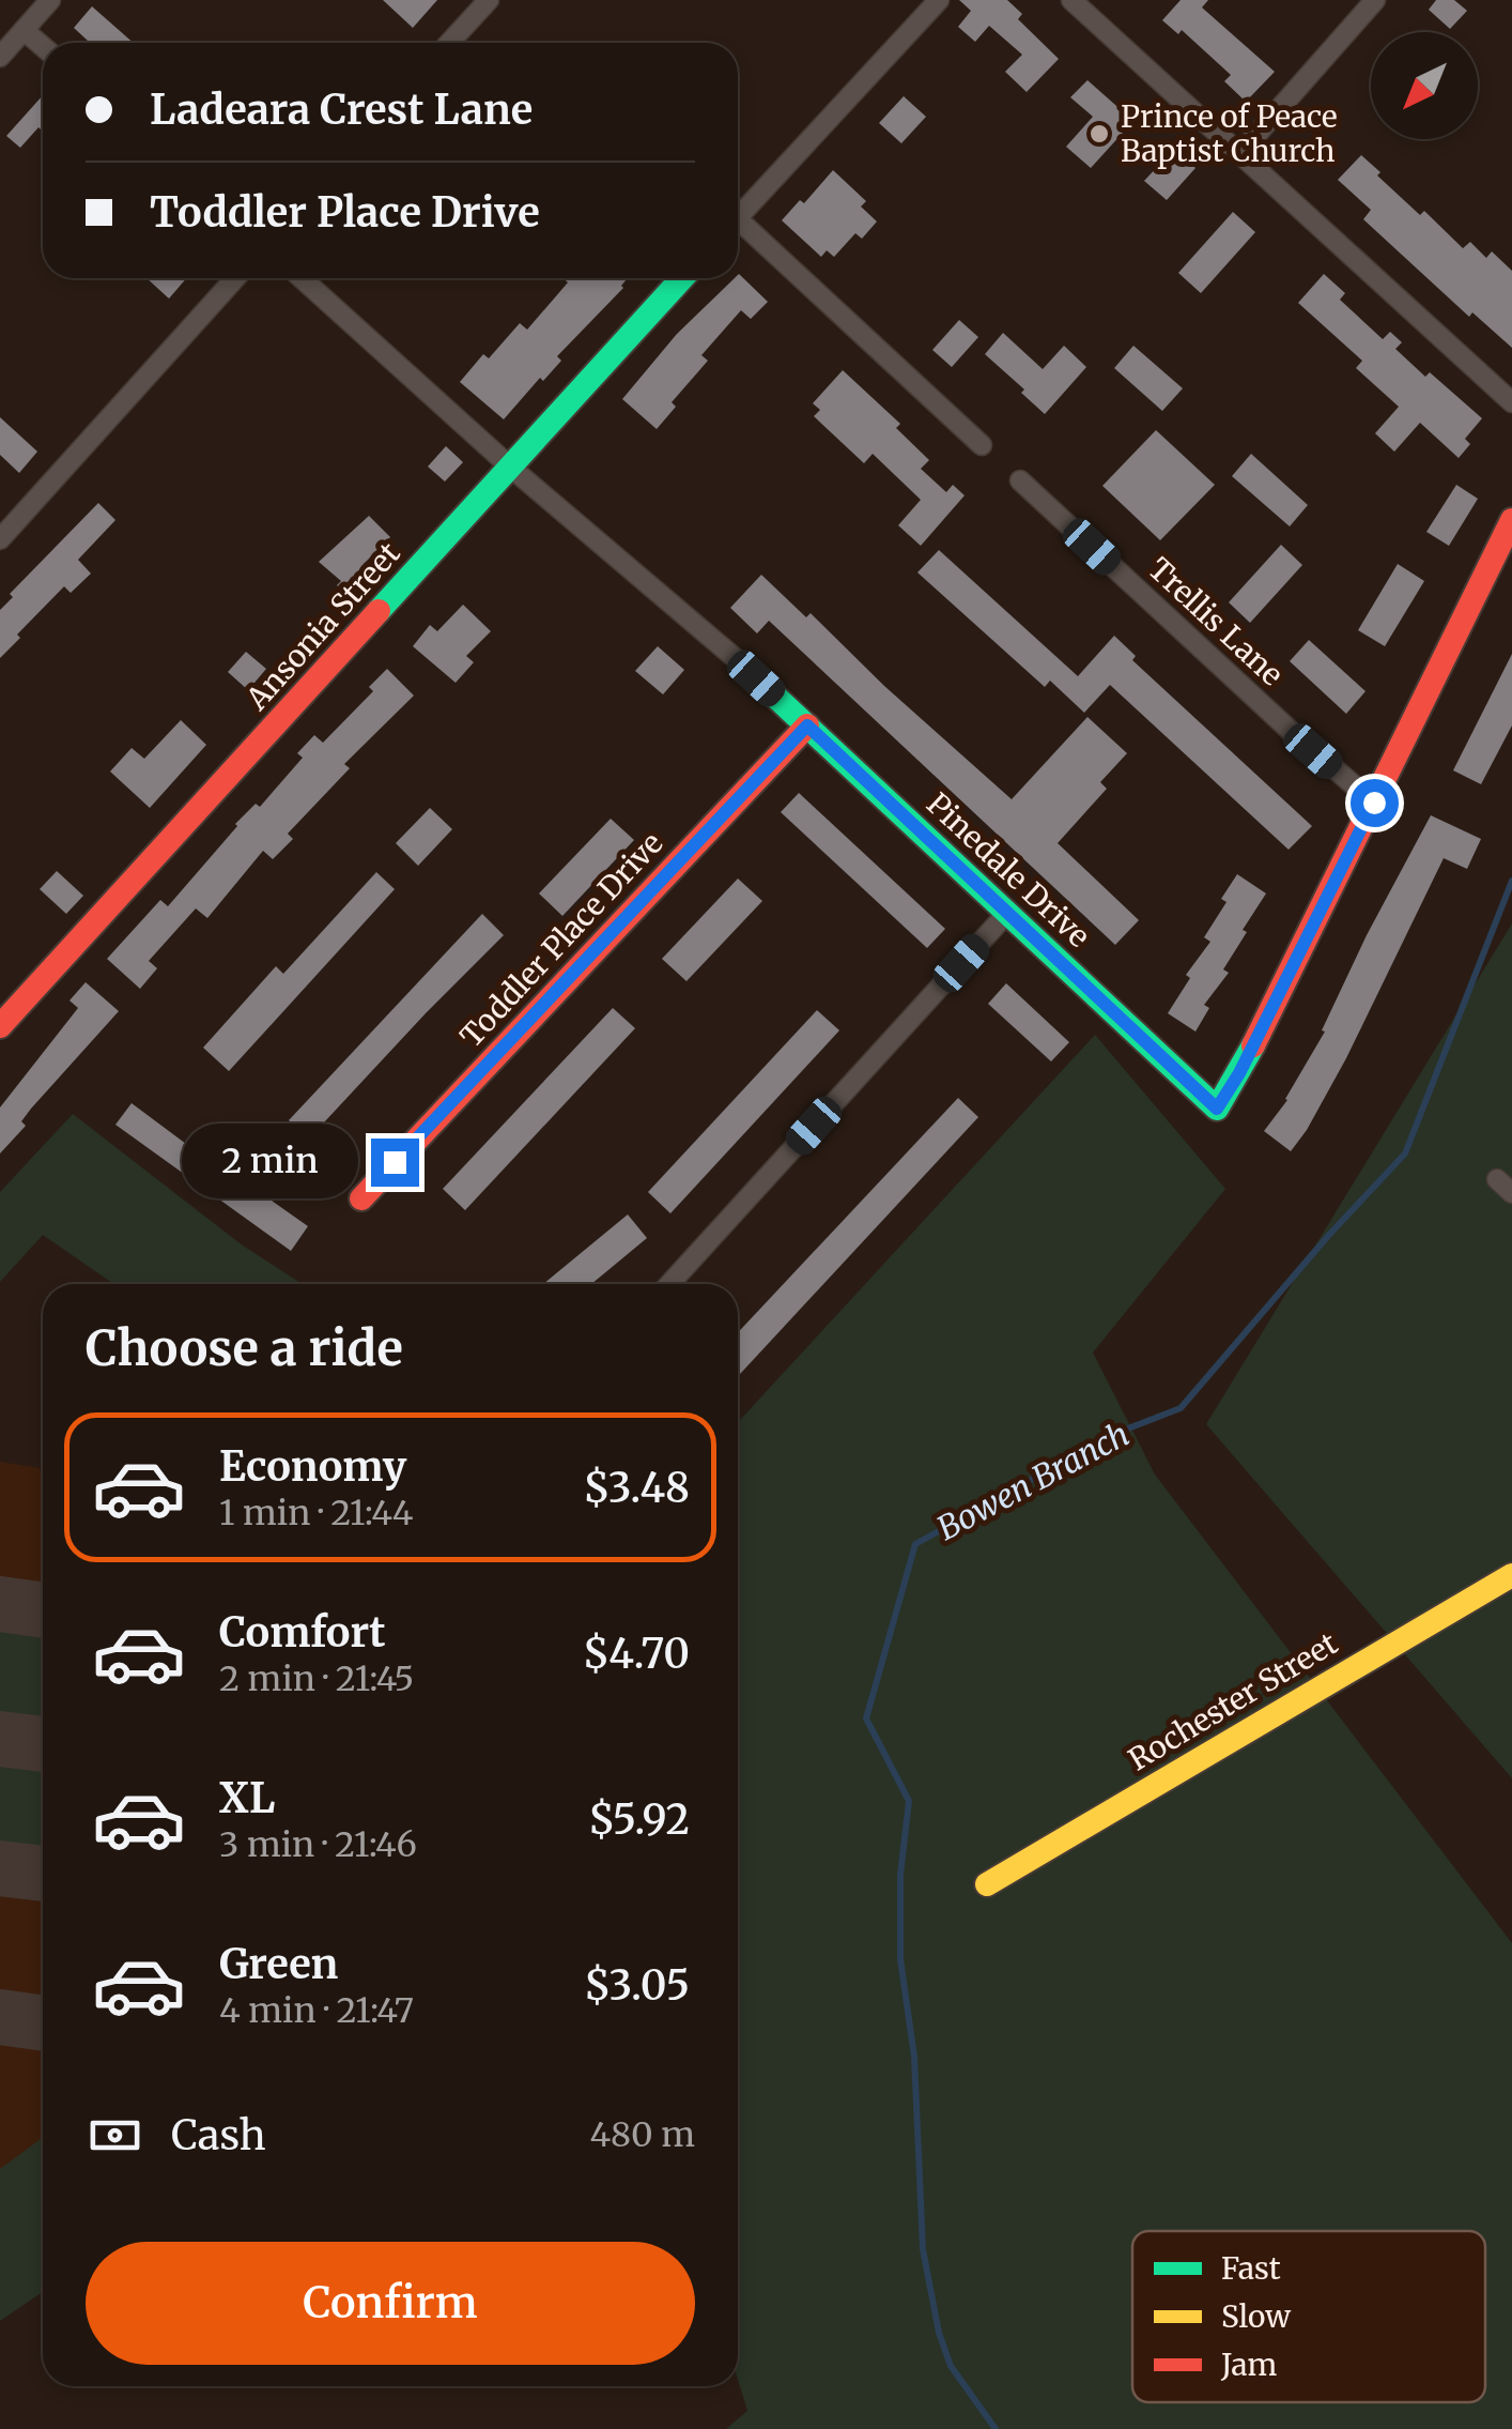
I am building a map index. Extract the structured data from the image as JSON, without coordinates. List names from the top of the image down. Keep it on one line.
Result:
{"streets":{"street":["Trellis Lane","Ansonia Street","Pinedale Drive","Toddler Place Drive","Rochester Street"]},"crossings":[["Trellis Lane","Pinedale Drive"],["Ansonia Street","Pinedale Drive"],["Pinedale Drive","Toddler Place Drive"]],"water":["Bowen Branch"],"places":["Prince of Peace Baptist Church"],"legend":["Fast","Slow","Jam"],"north":"bottom left","page":{"banner":["Ladeara Crest Lane","Toddler Place Drive"],"bubble":"2 min","heading":"Choose a ride","list":[{"name":"Economy","note":"1 min · 21:44","value":"$3.48"},{"name":"Comfort","note":"2 min · 21:45","value":"$4.70"},{"name":"XL","note":"3 min · 21:46","value":"$5.92"},{"name":"Green","note":"4 min · 21:47","value":"$3.05"}],"pay":["Cash","480 m"],"buttons":"Confirm"}}
